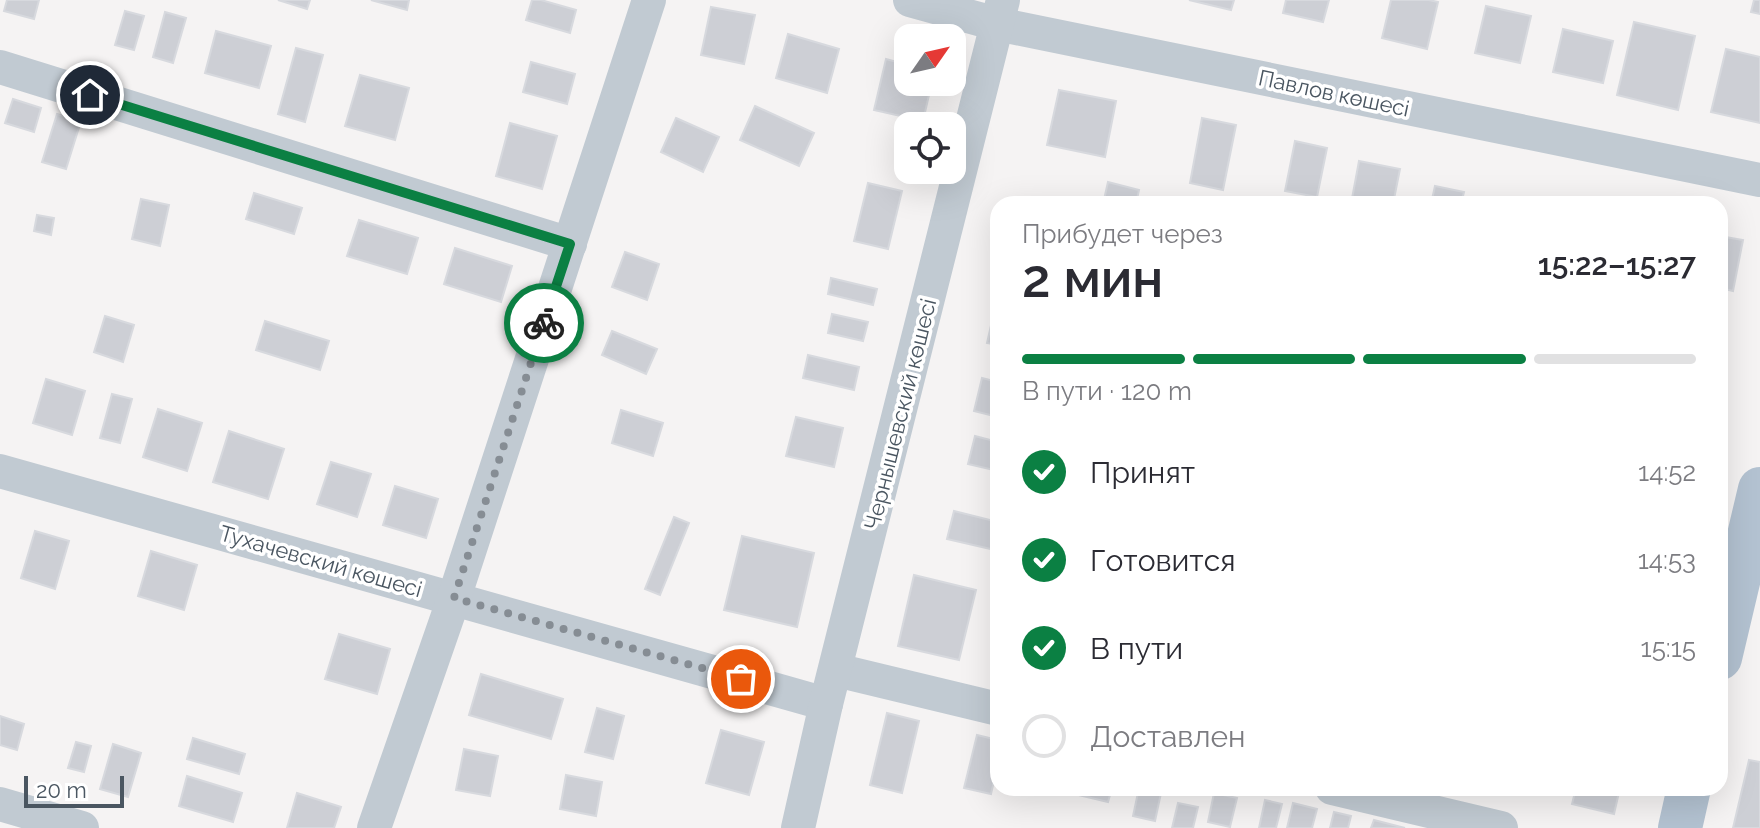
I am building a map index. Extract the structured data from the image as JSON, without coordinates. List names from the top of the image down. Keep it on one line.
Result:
{"streets":{"street":["Павлов көшесі","Чернышевский көшесі","Тухачевский көшесі"]},"crossings":[["Павлов көшесі","Чернышевский көшесі"],["Чернышевский көшесі","Тухачевский көшесі"]],"scale_bar":"20 m","north":"top right","page":{"heading":["2 мин","Прибудет через","15:22–15:27"],"bar":"В пути · 120 m","list":[["Принят","14:52"],["Готовится","14:53"],["В пути","15:15"],"Доставлен"],"scale":"20 m"}}
